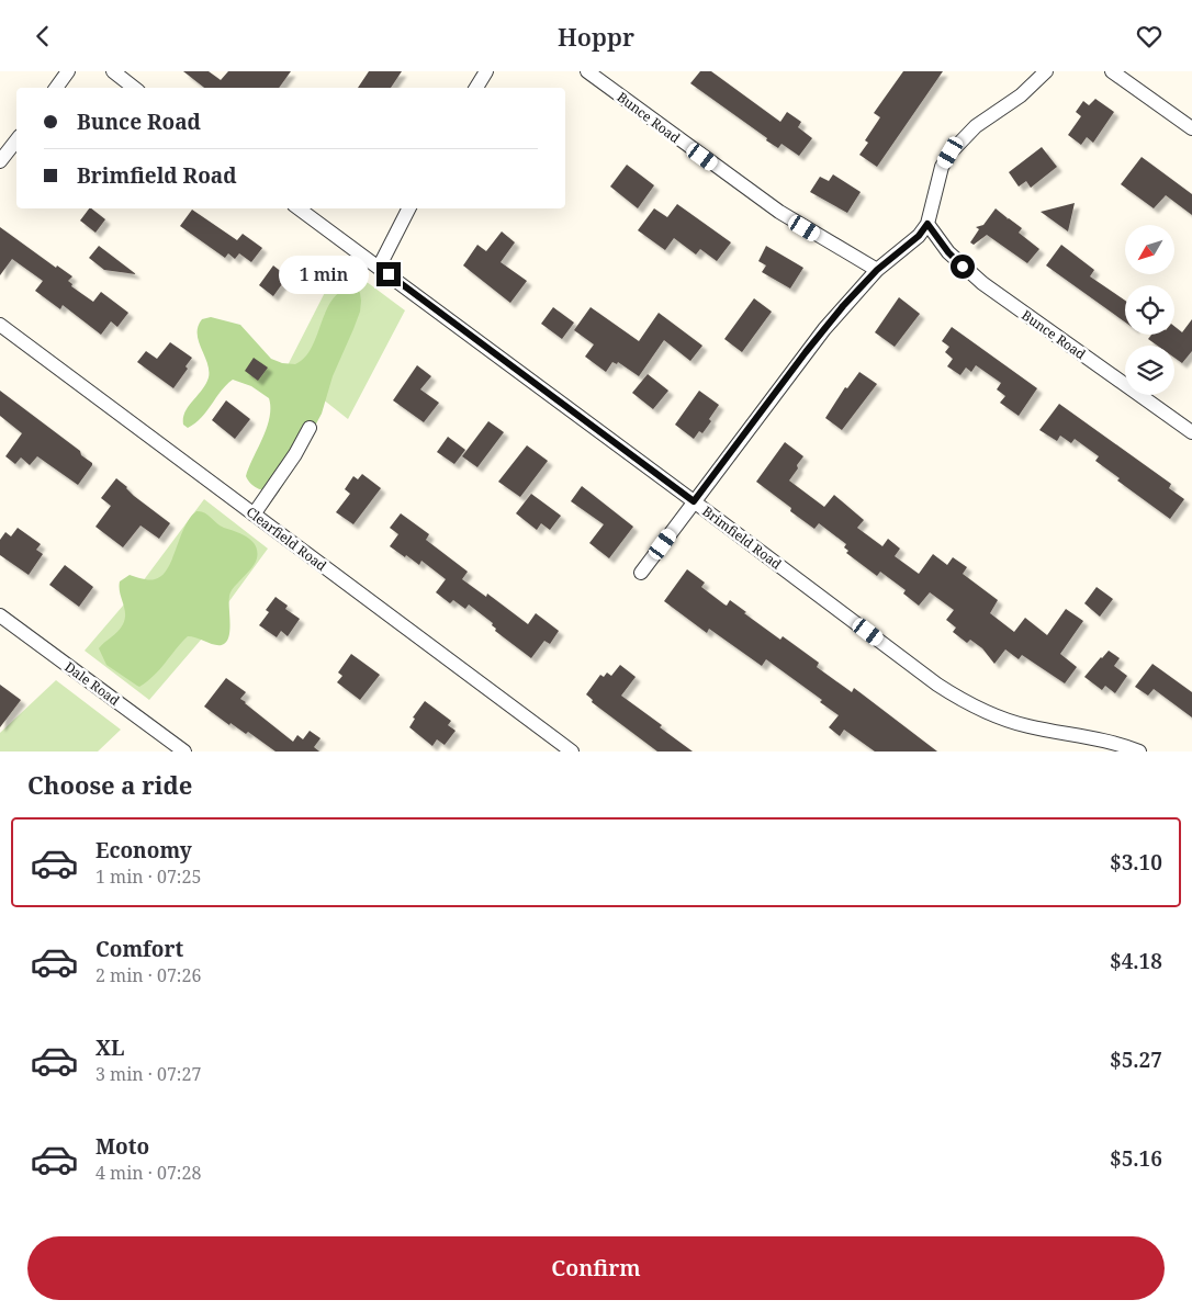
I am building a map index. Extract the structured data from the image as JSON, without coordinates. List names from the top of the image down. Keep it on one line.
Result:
{"streets":{"street":["Bunce Road","Brimfield Road","Clearfield Road","Dale Road"]},"north":"bottom left","page":{"header":"Hoppr","banner":["Bunce Road","Brimfield Road"],"bubble":"1 min","heading":"Choose a ride","list":[{"name":"Economy","note":"1 min · 07:25","value":"$3.10"},{"name":"Comfort","note":"2 min · 07:26","value":"$4.18"},{"name":"XL","note":"3 min · 07:27","value":"$5.27"},{"name":"Moto","note":"4 min · 07:28","value":"$5.16"}],"buttons":"Confirm"}}
